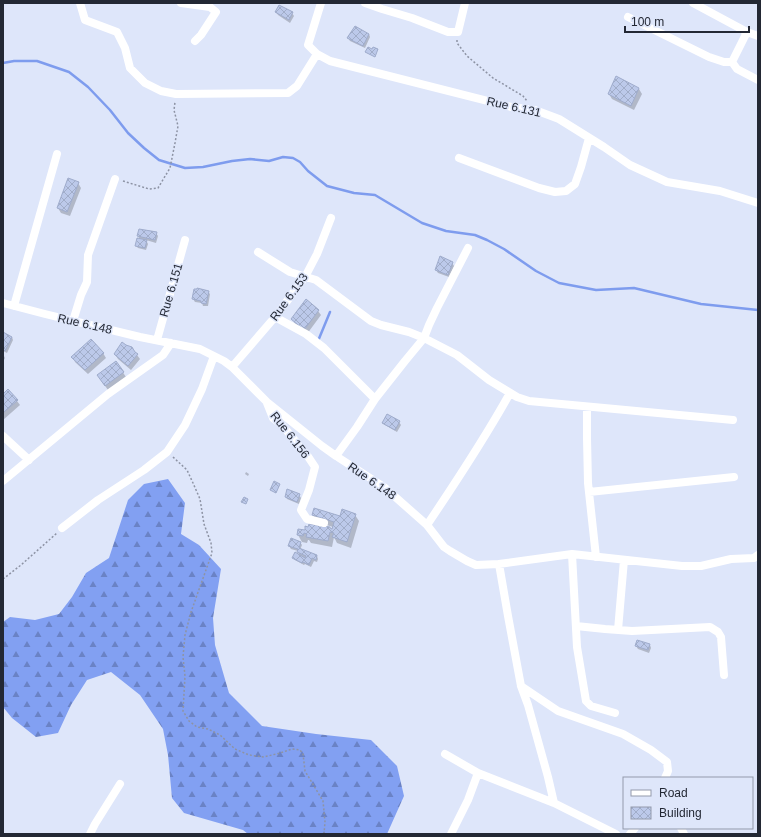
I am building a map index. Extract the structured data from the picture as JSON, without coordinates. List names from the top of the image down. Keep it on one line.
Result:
{"streets":{"street":["Rue 6.131","Rue 6.151","Rue 6.153","Rue 6.148","Rue 6.156"]},"crossings":[["Rue 6.151","Rue 6.148"],["Rue 6.153","Rue 6.148"],["Rue 6.148","Rue 6.156"]],"legend":["Road","Building"],"scale_bar":"100 m"}
